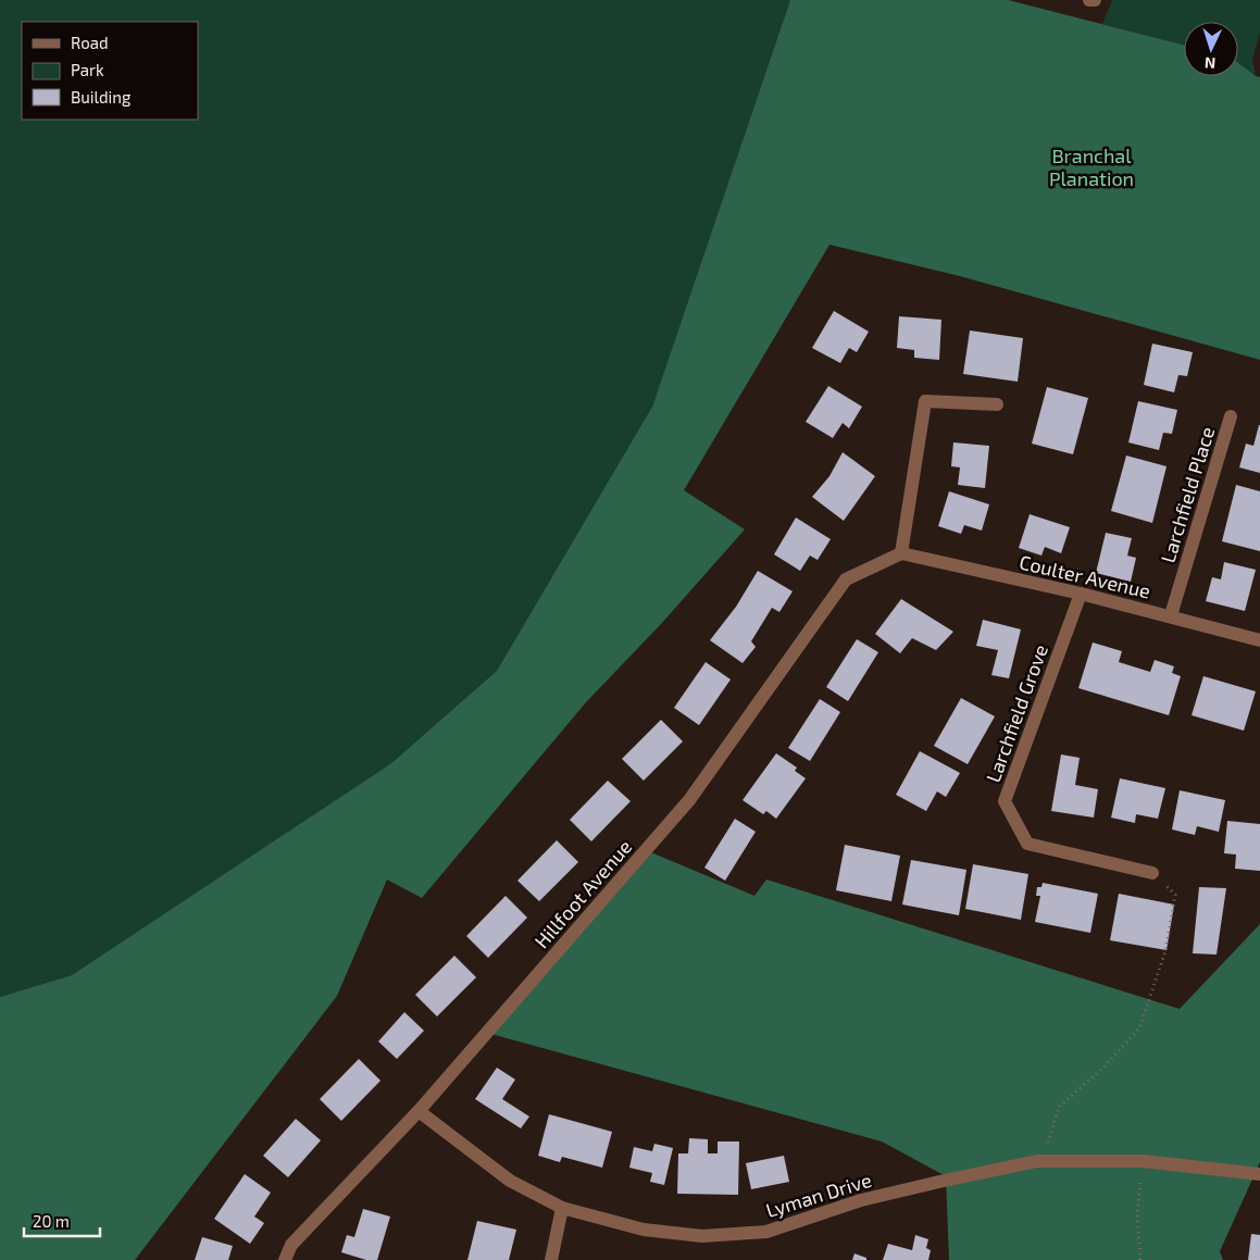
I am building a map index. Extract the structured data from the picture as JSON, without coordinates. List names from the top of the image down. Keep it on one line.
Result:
{"streets":{"street":["Larchfield Place","Coulter Avenue","Larchfield Grove","Hillfoot Avenue","Lyman Drive"]},"crossings":[["Larchfield Place","Coulter Avenue"],["Coulter Avenue","Larchfield Grove"],["Coulter Avenue","Hillfoot Avenue"],["Hillfoot Avenue","Lyman Drive"]],"parks":["Branchal Planation"],"legend":["Road","Park","Building"],"scale_bar":"20 m","north":"bottom"}
